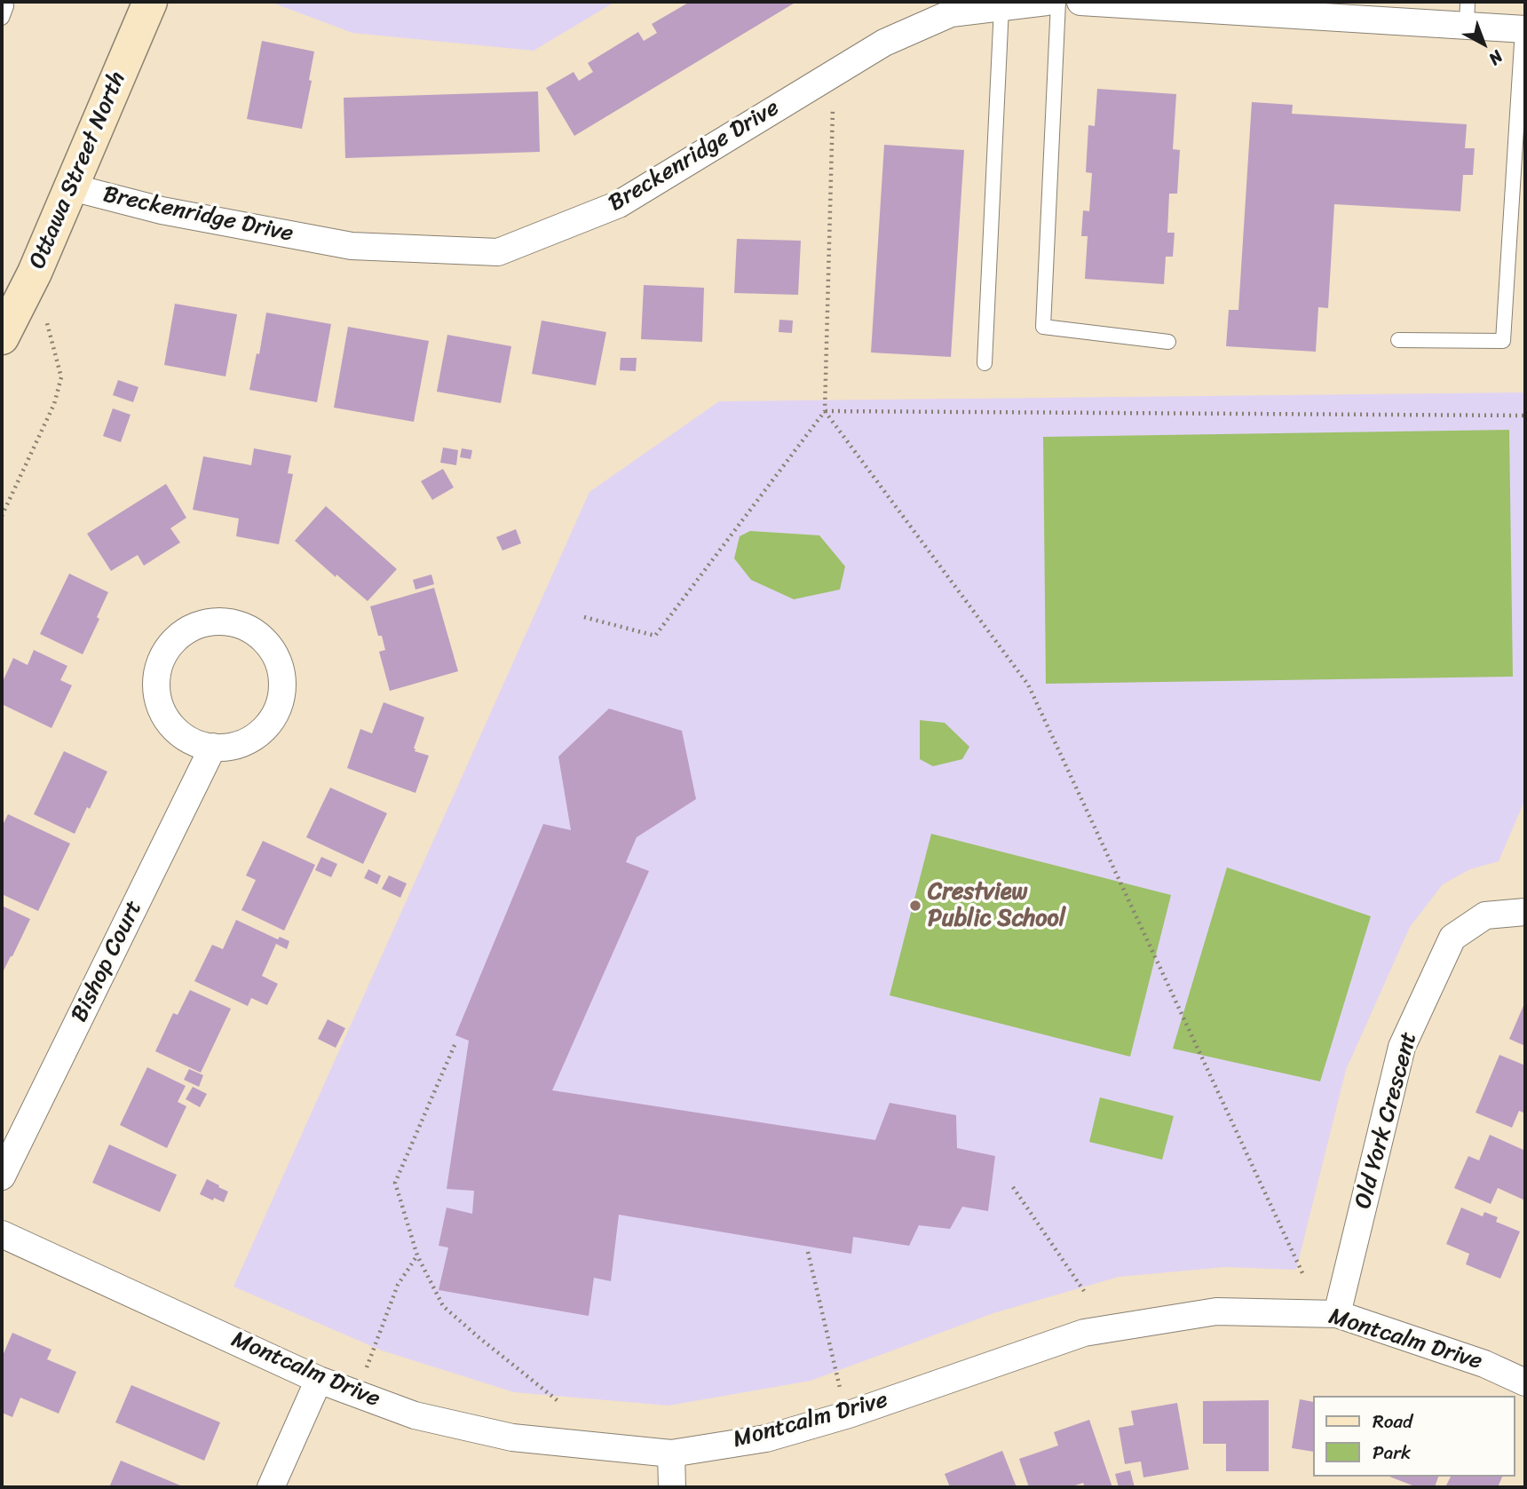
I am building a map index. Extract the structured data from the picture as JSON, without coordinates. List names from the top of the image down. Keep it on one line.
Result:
{"streets":{"main road":["Ottawa Street North"],"street":["Breckenridge Drive","Bishop Court","Old York Crescent","Montcalm Drive"]},"crossings":[["Breckenridge Drive","Ottawa Street North"],["Old York Crescent","Montcalm Drive"]],"places":["Crestview Public School"],"legend":["Road","Park"],"north":"bottom right"}
